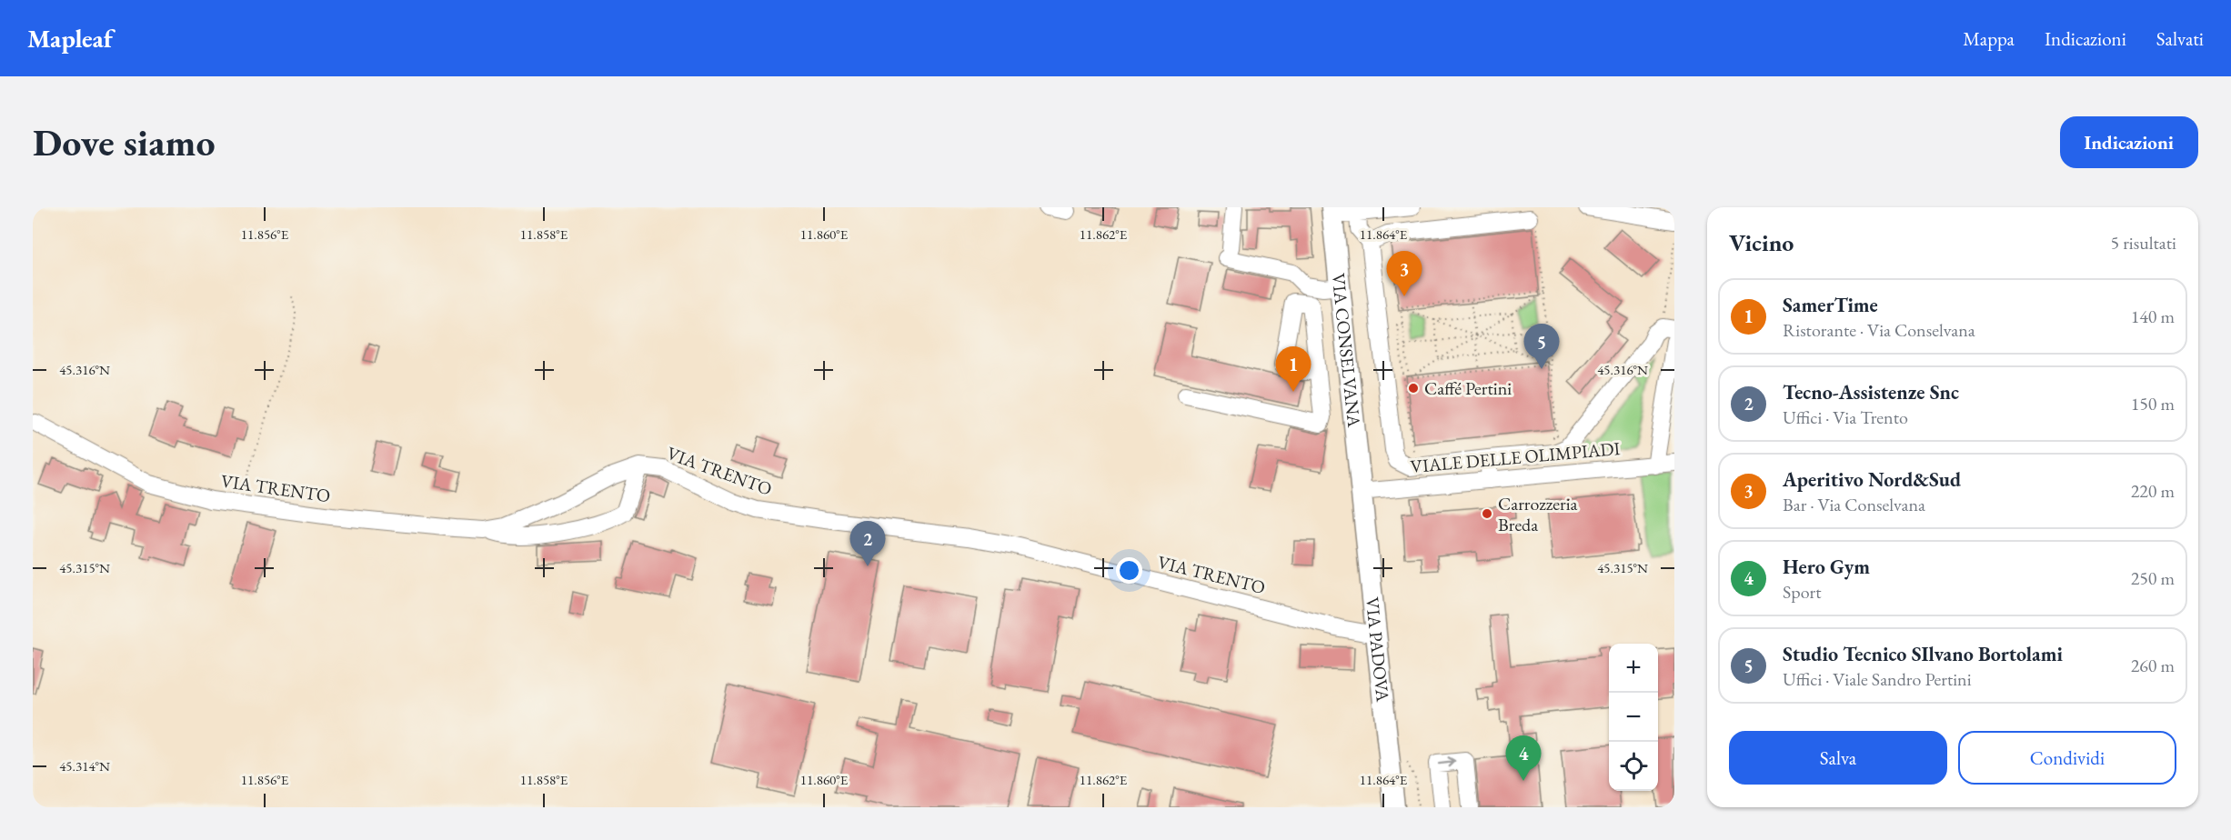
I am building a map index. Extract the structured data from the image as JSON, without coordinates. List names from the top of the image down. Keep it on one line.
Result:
{"streets":{"main road":["VIA CONSELVANA","VIA PADOVA"],"street":["VIALE DELLE OLIMPIADI","VIA TRENTO"]},"crossings":[["VIA CONSELVANA","VIALE DELLE OLIMPIADI"],["VIA CONSELVANA","VIA PADOVA"],["VIALE DELLE OLIMPIADI","VIA PADOVA"],["VIA TRENTO","VIA PADOVA"]],"places":["Caffé Pertini","Carrozzeria Breda"],"page":{"header":"Mapleaf","nav":["Mappa","Indicazioni","Salvati"],"buttons":["Indicazioni",["Salva","Condividi"]],"title":"Dove siamo","heading":["Vicino","5 risultati"],"pins":["3","5","1","2","4"],"list":[{"mark":"1","name":"SamerTime","note":"Ristorante · Via Conselvana","value":"140 m"},{"mark":"2","name":"Tecno-Assistenze Snc","note":"Uffici · Via Trento","value":"150 m"},{"mark":"3","name":"Aperitivo Nord&Sud","note":"Bar · Via Conselvana","value":"220 m"},{"mark":"4","name":"Hero Gym","note":"Sport","value":"250 m"},{"mark":"5","name":"Studio Tecnico SIlvano Bortolami","note":"Uffici · Viale Sandro Pertini","value":"260 m"}],"map_buttons":["+","−"]},"coordinates":["11.856°E","11.858°E","11.860°E","11.862°E","11.864°E","45.316°N","45.315°N","45.314°N"]}
